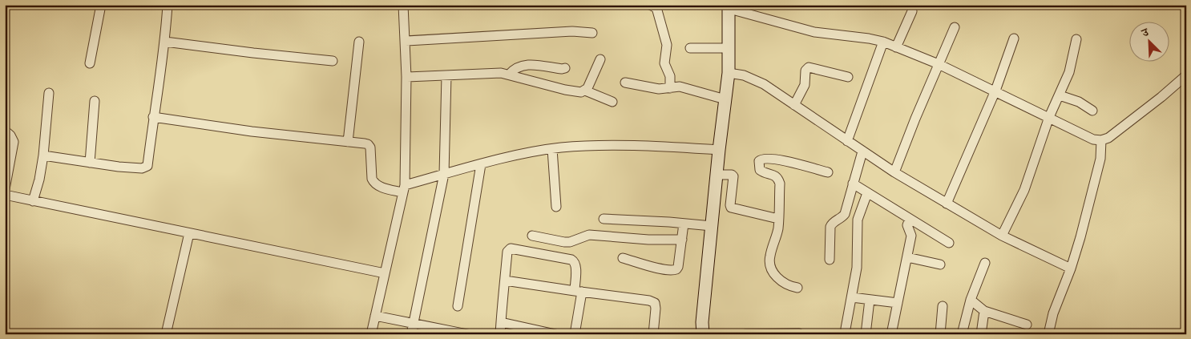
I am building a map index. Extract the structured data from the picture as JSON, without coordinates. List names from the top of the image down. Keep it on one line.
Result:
{"north":"top left"}
